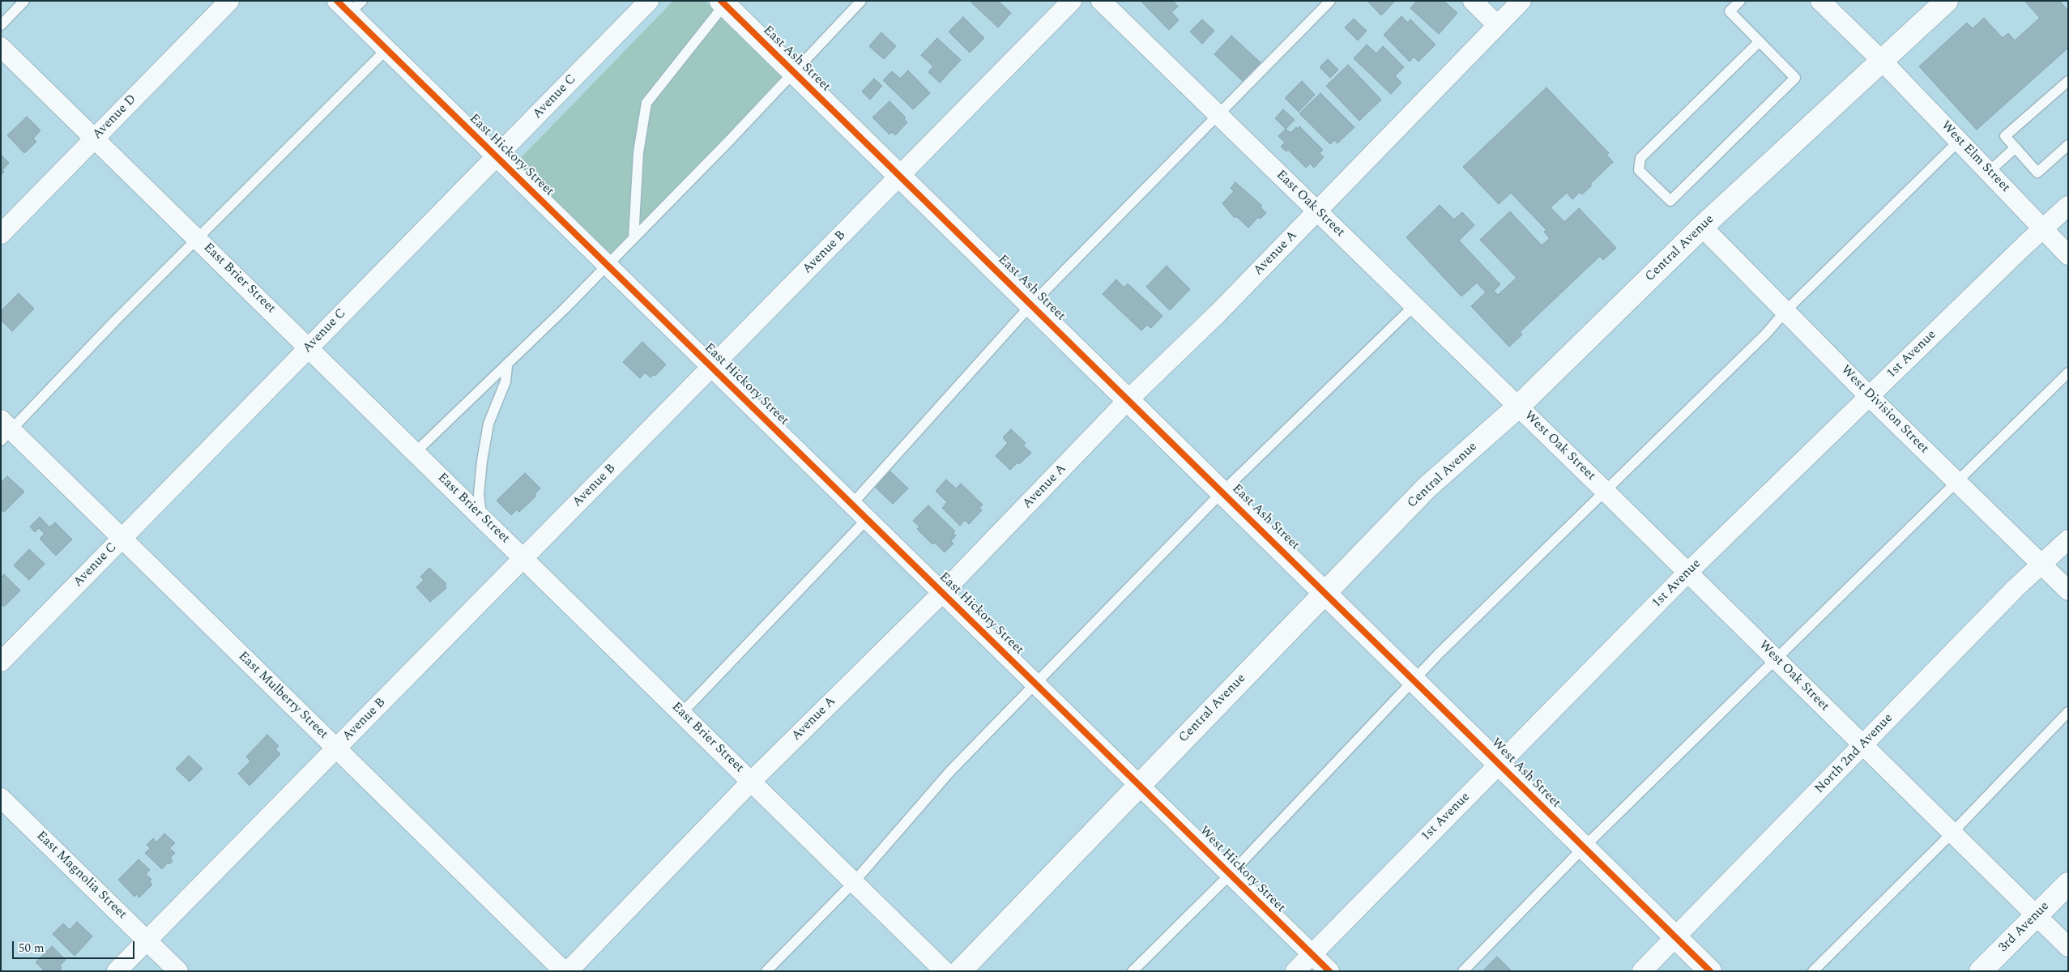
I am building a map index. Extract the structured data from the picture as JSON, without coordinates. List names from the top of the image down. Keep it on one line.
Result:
{"streets":{"street":["East Ash Street","Avenue C","Avenue D","East Hickory Street","West Elm Street","East Oak Street","Central Avenue","Avenue B","Avenue A","East Brier Street","1st Avenue","West Division Street","West Oak Street","East Mulberry Street","North 2nd Avenue","West Ash Street","West Hickory Street","East Magnolia Street","3rd Avenue"]},"crossings":[["East Ash Street","Central Avenue"],["East Ash Street","Avenue B"],["East Ash Street","Avenue A"],["East Ash Street","West Ash Street"],["Avenue C","East Hickory Street"],["Avenue C","East Brier Street"],["Avenue C","East Mulberry Street"],["Avenue D","East Brier Street"],["East Hickory Street","Central Avenue"],["East Hickory Street","Avenue B"],["East Hickory Street","Avenue A"],["East Hickory Street","West Hickory Street"],["West Elm Street","Central Avenue"],["West Elm Street","1st Avenue"],["East Oak Street","Central Avenue"],["East Oak Street","Avenue A"],["East Oak Street","West Oak Street"],["Central Avenue","West Division Street"],["Central Avenue","West Oak Street"],["Central Avenue","West Ash Street"],["Central Avenue","West Hickory Street"],["Avenue B","East Brier Street"],["Avenue B","East Mulberry Street"],["Avenue B","East Magnolia Street"],["Avenue A","East Brier Street"],["1st Avenue","West Division Street"],["1st Avenue","West Oak Street"],["1st Avenue","West Ash Street"],["1st Avenue","West Hickory Street"],["West Division Street","North 2nd Avenue"],["West Oak Street","North 2nd Avenue"],["West Oak Street","3rd Avenue"],["North 2nd Avenue","West Ash Street"]],"scale_bar":"50 m"}
